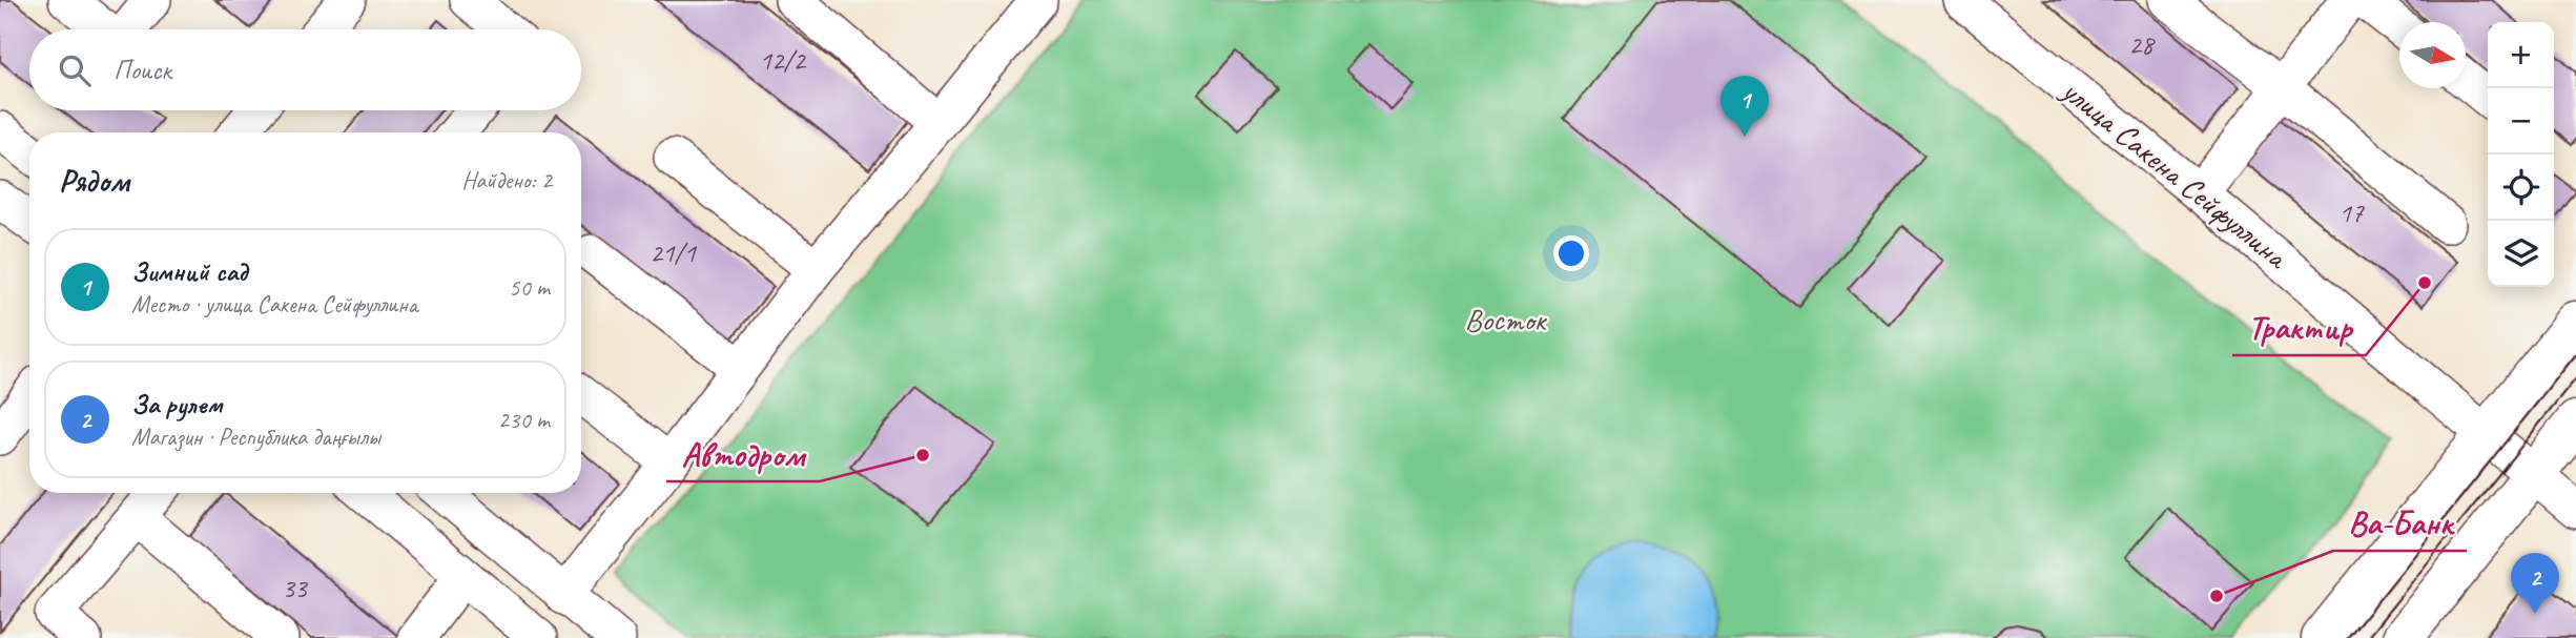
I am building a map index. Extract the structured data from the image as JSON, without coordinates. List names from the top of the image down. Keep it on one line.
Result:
{"streets":{"street":["улица Сакена Сейфуллина"]},"parks":["Восток"],"places":["Трактир","Автодром","Ва-Банк"],"house_numbers":["28","12/2","17","21/1","33"],"north":"right","page":{"map_buttons":["+","−"],"search":"Поиск","pins":["1","2"],"heading":["Рядом","Найдено: 2"],"list":[{"mark":"1","name":"Зимний сад","note":"Место · улица Сакена Сейфуллина","value":"50 m"},{"mark":"2","name":"За рулем","note":"Магазин · Республика даңғылы","value":"230 m"}]}}
